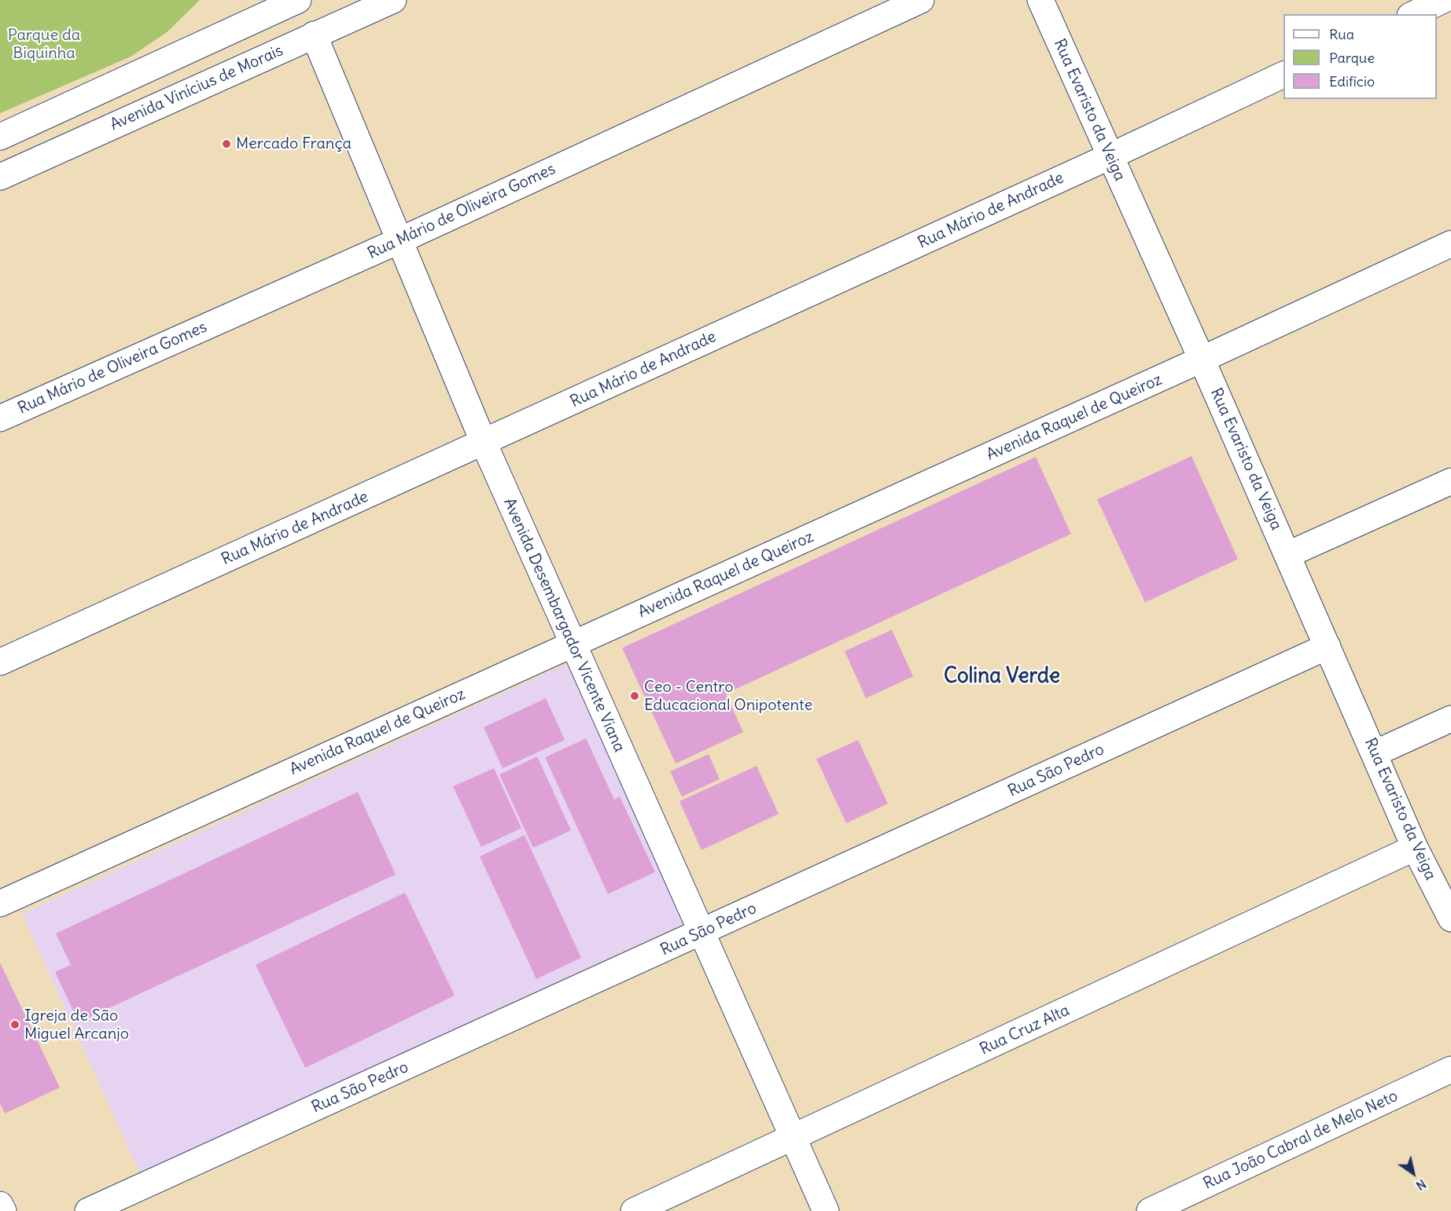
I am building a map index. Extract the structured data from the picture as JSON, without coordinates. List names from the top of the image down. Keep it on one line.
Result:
{"streets":{"street":["Avenida Vinícius de Morais","Rua Evaristo da Veiga","Rua Mário de Andrade","Rua Mário de Oliveira Gomes","Avenida Raquel de Queiroz","Avenida Desembargador Vicente Viana","Rua São Pedro","Rua Cruz Alta","Rua João Cabral de Melo Neto"]},"crossings":[["Avenida Vinícius de Morais","Avenida Desembargador Vicente Viana"],["Rua Evaristo da Veiga","Rua Mário de Andrade"],["Rua Evaristo da Veiga","Avenida Raquel de Queiroz"],["Rua Evaristo da Veiga","Rua São Pedro"],["Rua Evaristo da Veiga","Rua Cruz Alta"],["Rua Mário de Andrade","Avenida Desembargador Vicente Viana"],["Rua Mário de Oliveira Gomes","Avenida Desembargador Vicente Viana"],["Avenida Raquel de Queiroz","Avenida Desembargador Vicente Viana"],["Avenida Desembargador Vicente Viana","Rua São Pedro"],["Avenida Desembargador Vicente Viana","Rua Cruz Alta"]],"districts":["Colina Verde"],"parks":["Parque da Biquinha"],"places":["Mercado França","Ceo - Centro Educacional Onipotente","Igreja de São Miguel Arcanjo"],"legend":["Rua","Parque","Edifício"],"north":"bottom right"}
